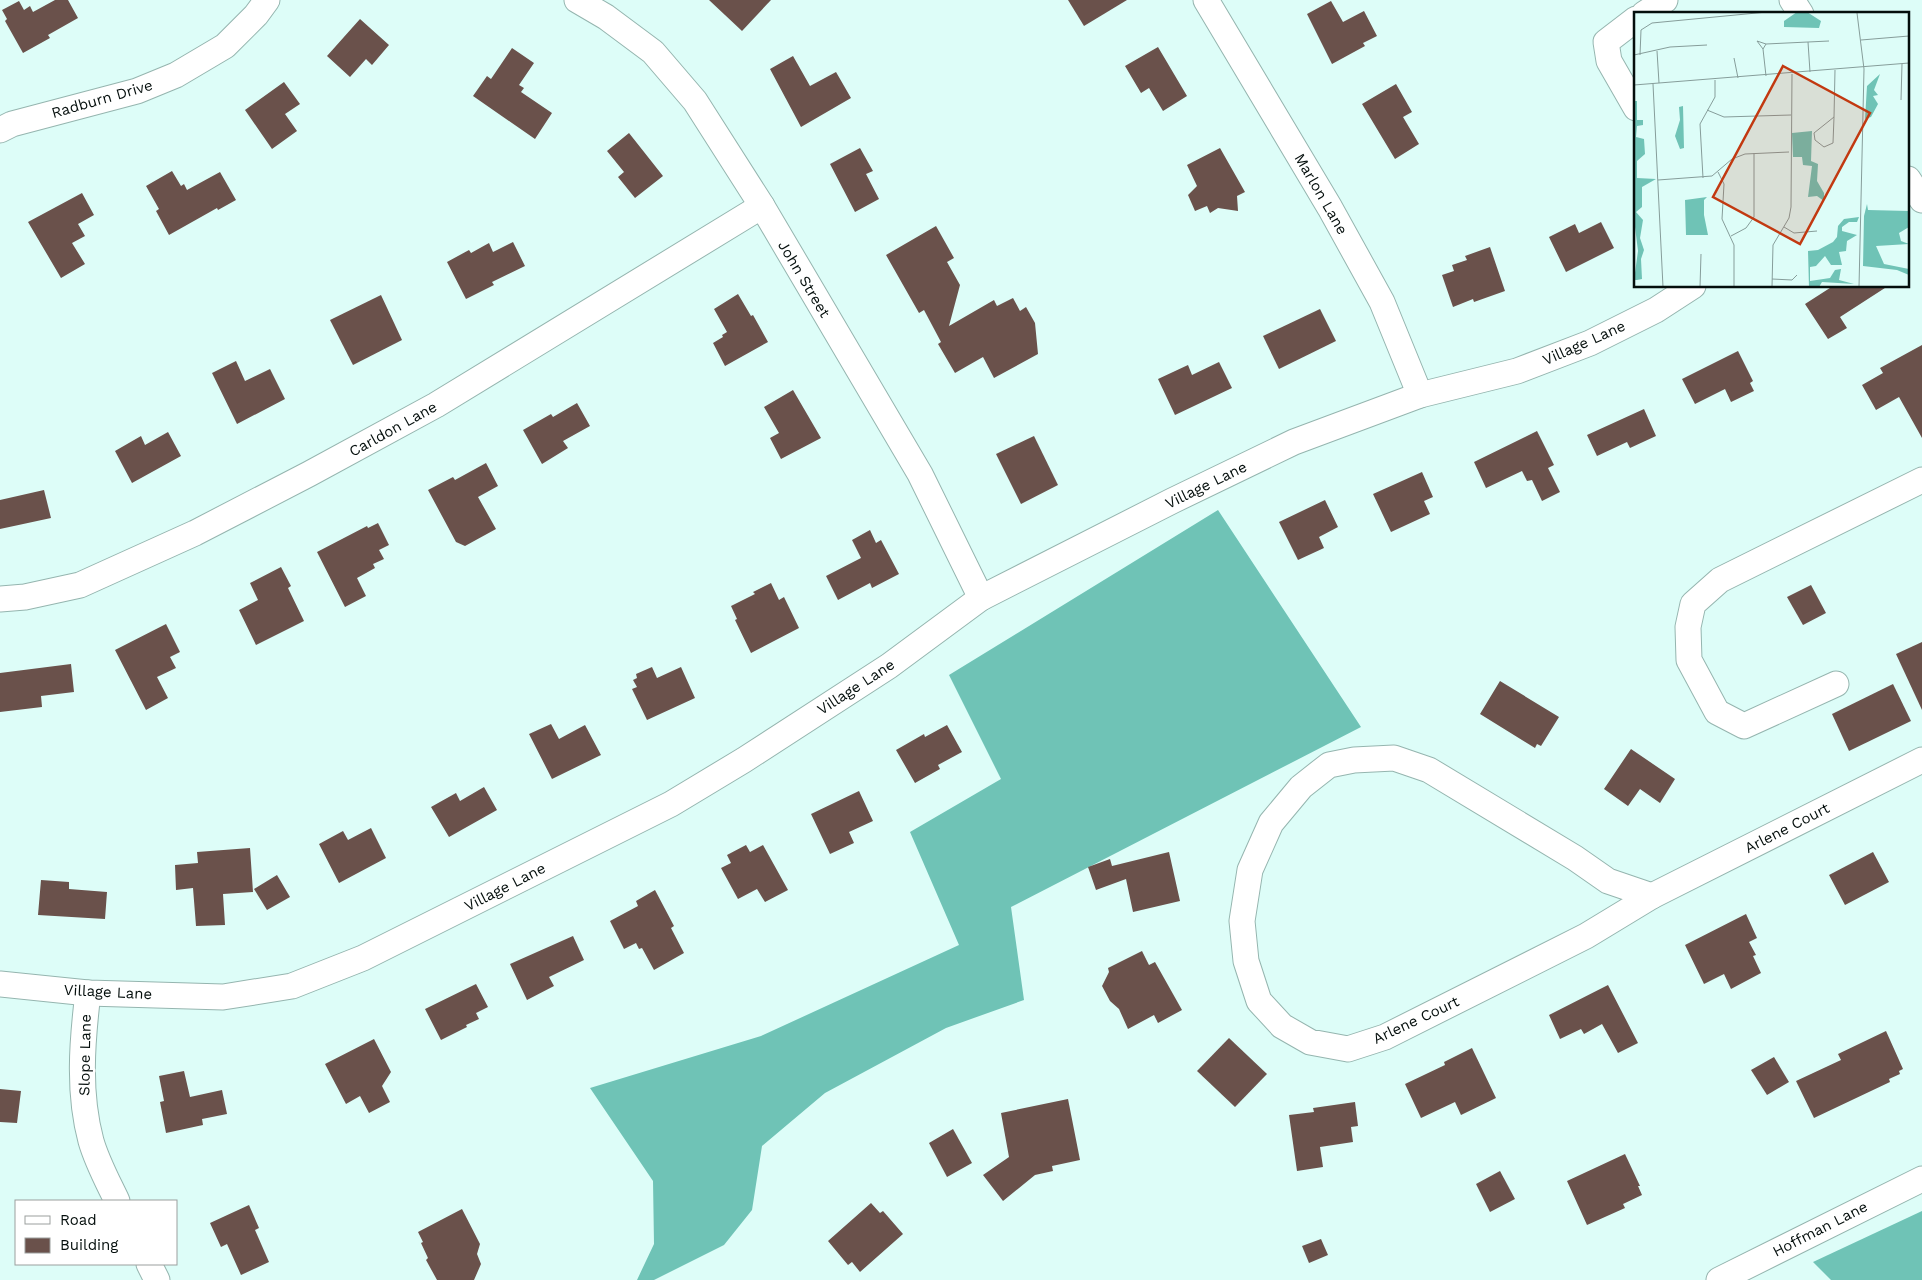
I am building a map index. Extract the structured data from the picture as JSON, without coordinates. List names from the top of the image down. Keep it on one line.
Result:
{"streets":{"street":["Radburn Drive","Marlon Lane","John Street","Village Lane","Carldon Lane","Arlene Court","Slope Lane","Hoffman Lane"]},"crossings":[["Marlon Lane","Village Lane"],["John Street","Village Lane"],["John Street","Carldon Lane"],["Village Lane","Slope Lane"]],"legend":["Road","Building"]}
